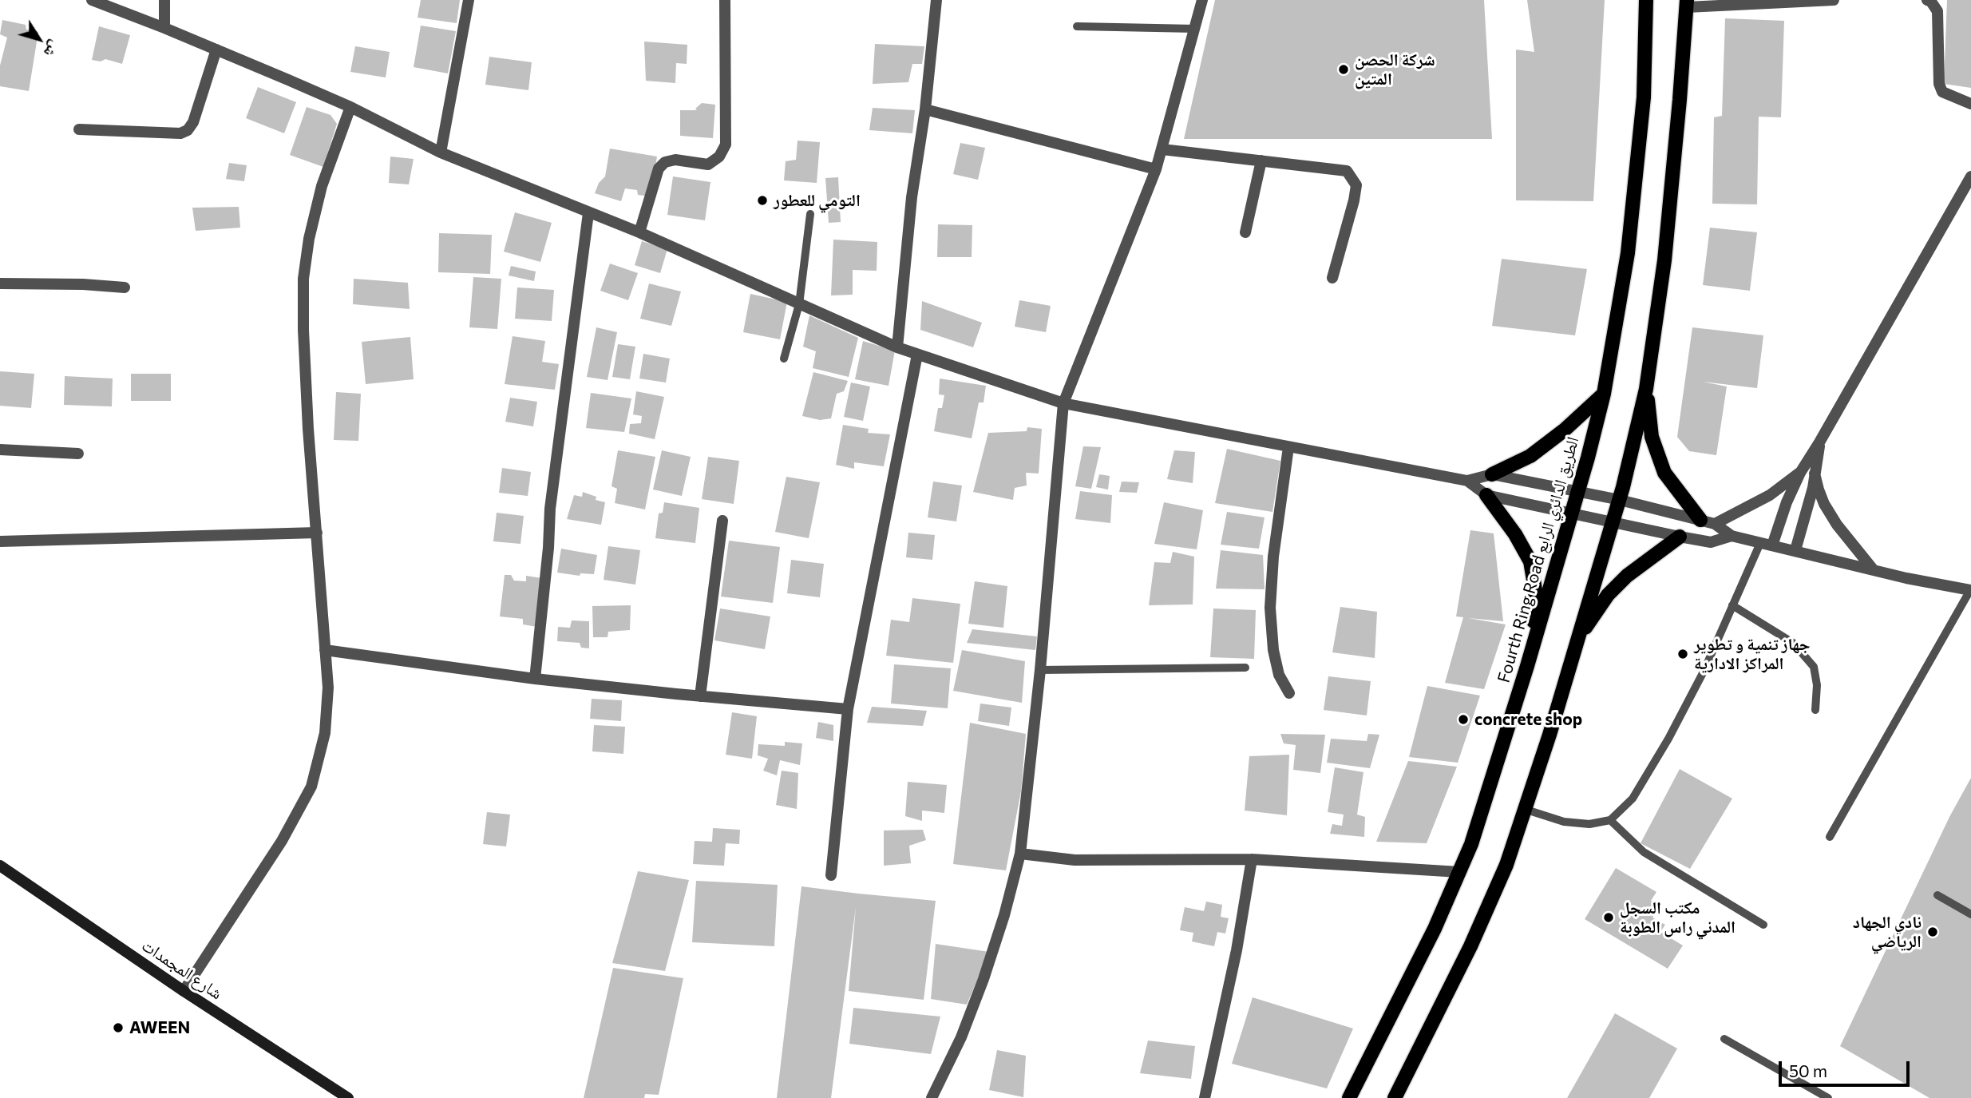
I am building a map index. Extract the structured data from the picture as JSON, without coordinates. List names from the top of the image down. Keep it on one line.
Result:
{"streets":{"main road":["Fourth Ring Road الطريق الدائري الرابع","شارع المجمدات"]},"places":["شركة الحصن المتين","التومي للعطور","جهاز تنمية و تطوير المراكز الادارية","concrete shop","مكتب السجل المدني راس الطوبة","نادي الجهاد الرياضي","AWEEN"],"scale_bar":"50 m","north":"bottom right"}
